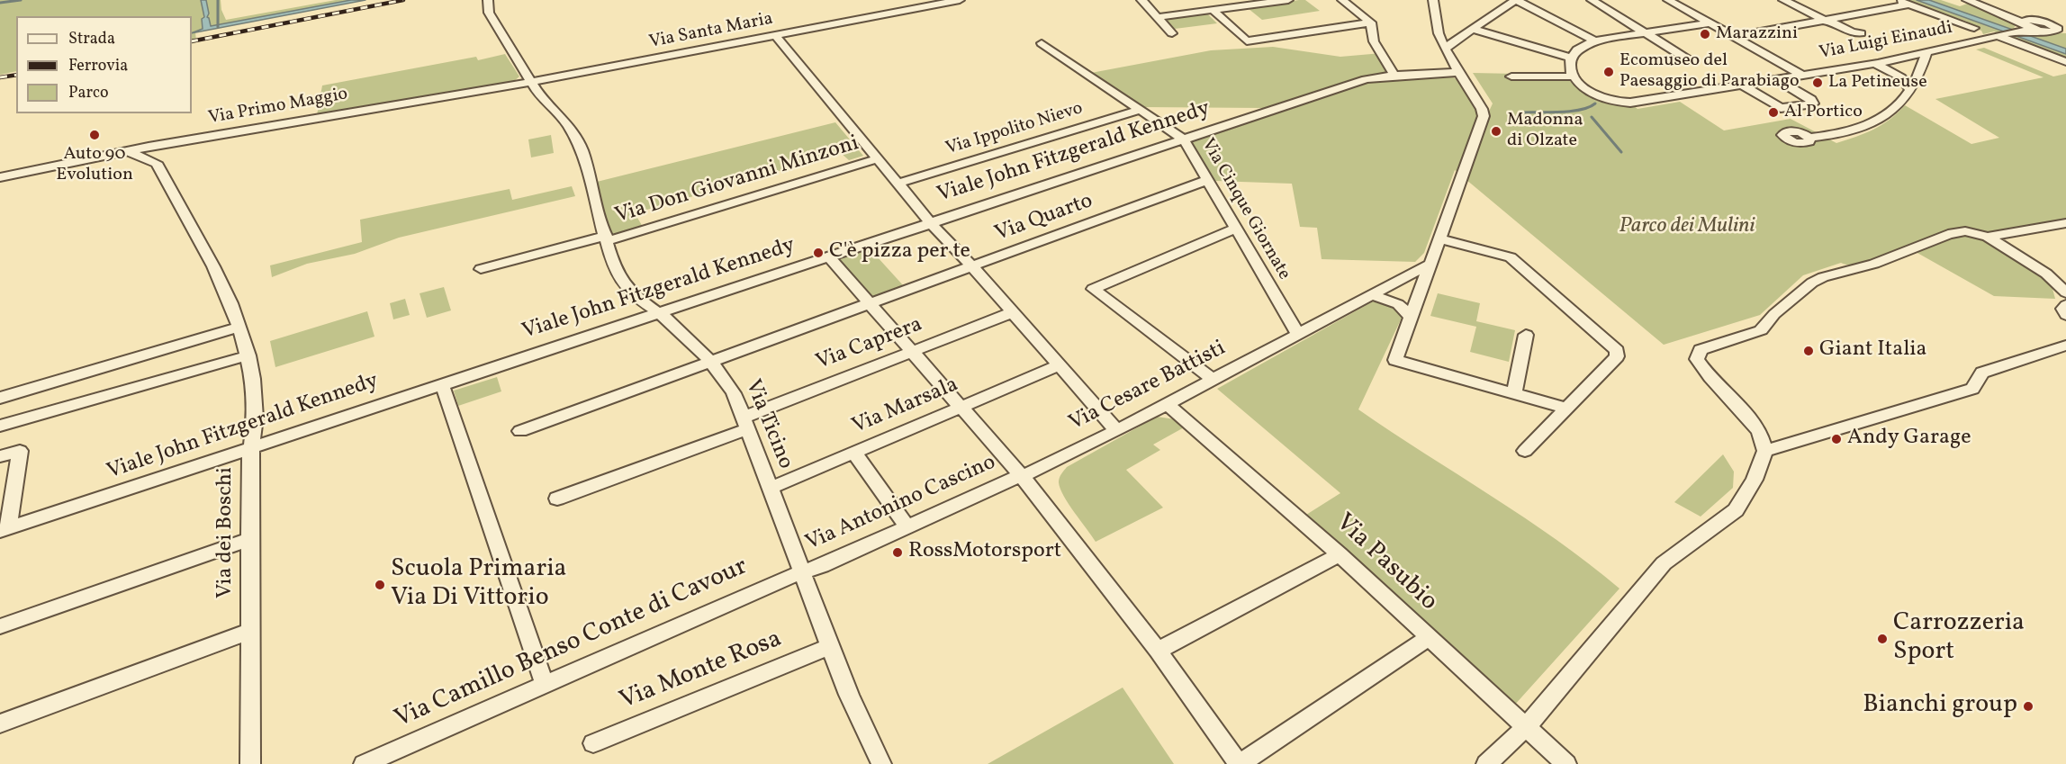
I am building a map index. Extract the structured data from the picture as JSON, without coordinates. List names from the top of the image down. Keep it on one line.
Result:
{"streets":{"street":["Via Santa Maria","Via Luigi Einaudi","Via Primo Maggio","Via Ippolito Nievo","Viale John Fitzgerald Kennedy","Via Don Giovanni Minzoni","Via Cinque Giornate","Via Quarto","Via Caprera","Via Cesare Battisti","Via Marsala","Via Ticino","Via Antonino Cascino","Via dei Boschi","Via Pasubio","Via Camillo Benso Conte di Cavour","Via Monte Rosa"]},"crossings":[["Via Santa Maria","Via Primo Maggio"],["Via Santa Maria","Via Ticino"],["Via Primo Maggio","Via Ticino"],["Via Ippolito Nievo","Via Cinque Giornate"],["Viale John Fitzgerald Kennedy","Via Cinque Giornate"],["Viale John Fitzgerald Kennedy","Via Ticino"],["Viale John Fitzgerald Kennedy","Via dei Boschi"],["Via Don Giovanni Minzoni","Via Ticino"],["Via Cinque Giornate","Via Quarto"],["Via Cinque Giornate","Via Cesare Battisti"],["Via Quarto","Via Ticino"],["Via Caprera","Via Ticino"],["Via Cesare Battisti","Via Antonino Cascino"],["Via Cesare Battisti","Via Pasubio"],["Via Marsala","Via Ticino"],["Via Ticino","Via Antonino Cascino"],["Via Ticino","Via Camillo Benso Conte di Cavour"],["Via Ticino","Via Monte Rosa"],["Via Antonino Cascino","Via Camillo Benso Conte di Cavour"]],"parks":["Parco dei Mulini"],"places":["Marazzini","Ecomuseo del Paesaggio di Parabiago","La Petineuse","Al Portico","Madonna di Olzate","Auto 90 Evolution","C'è pizza per te","Giant Italia","Andy Garage","RossMotorsport","Scuola Primaria Via Di Vittorio","Carrozzeria Sport","Bianchi group"],"legend":["Strada","Ferrovia","Parco"]}
